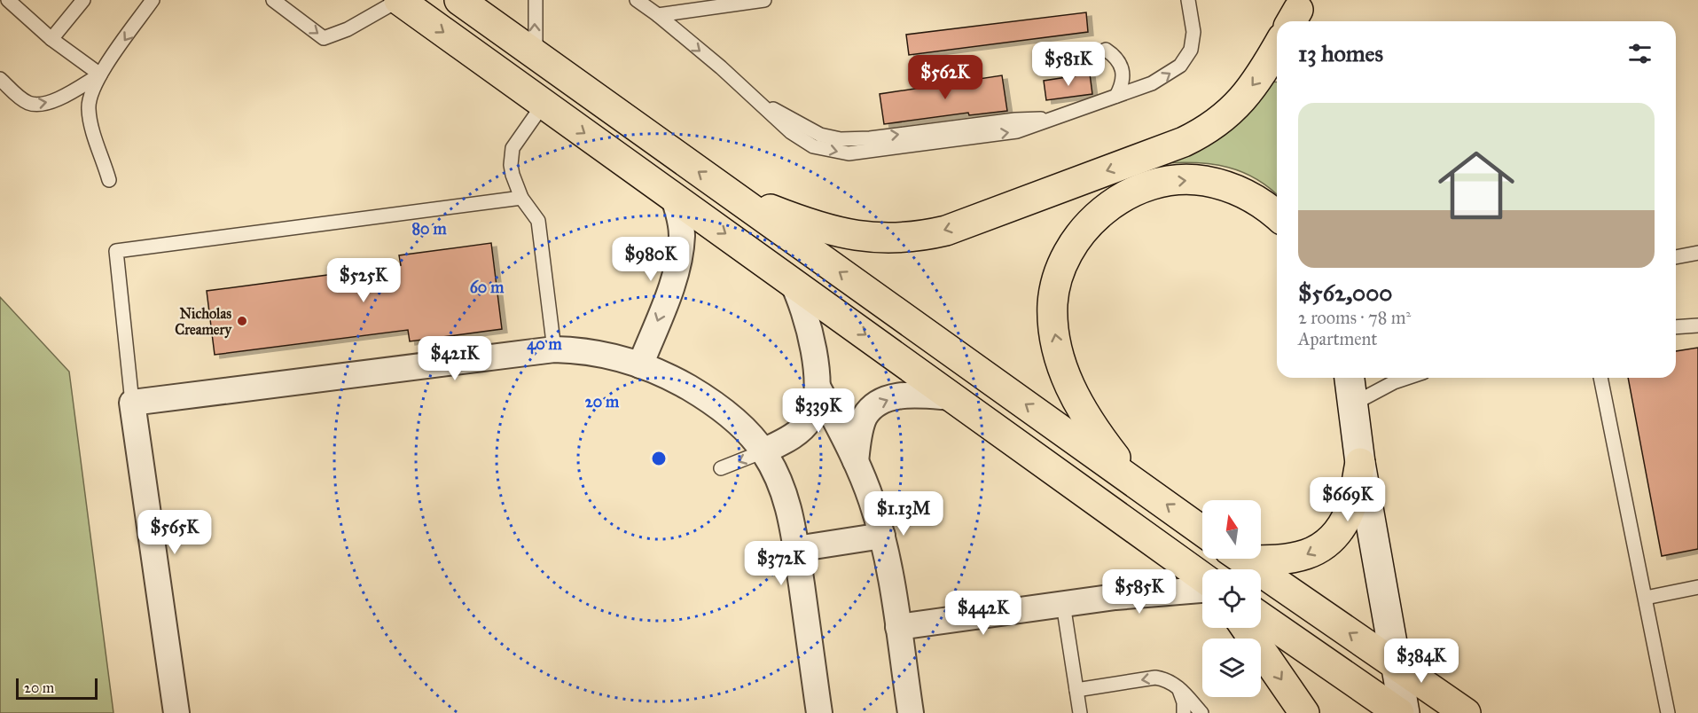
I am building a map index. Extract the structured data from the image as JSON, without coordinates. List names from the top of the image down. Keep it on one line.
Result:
{"places":["Nicholas Creamery"],"scale_bar":"20 m","north":"top","page":{"heading":"13 homes","price":["$581K","$562K","$980K","$525K","$421K","$339K","$669K","$1.13M","$565K","$372K","$585K","$442K","$384K"],"list":[{"name":"$562,000","note":"2 rooms · 78 m² · Apartment"}],"scale":"20 m"},"rings":["80 m","60 m","40 m","20 m"]}
